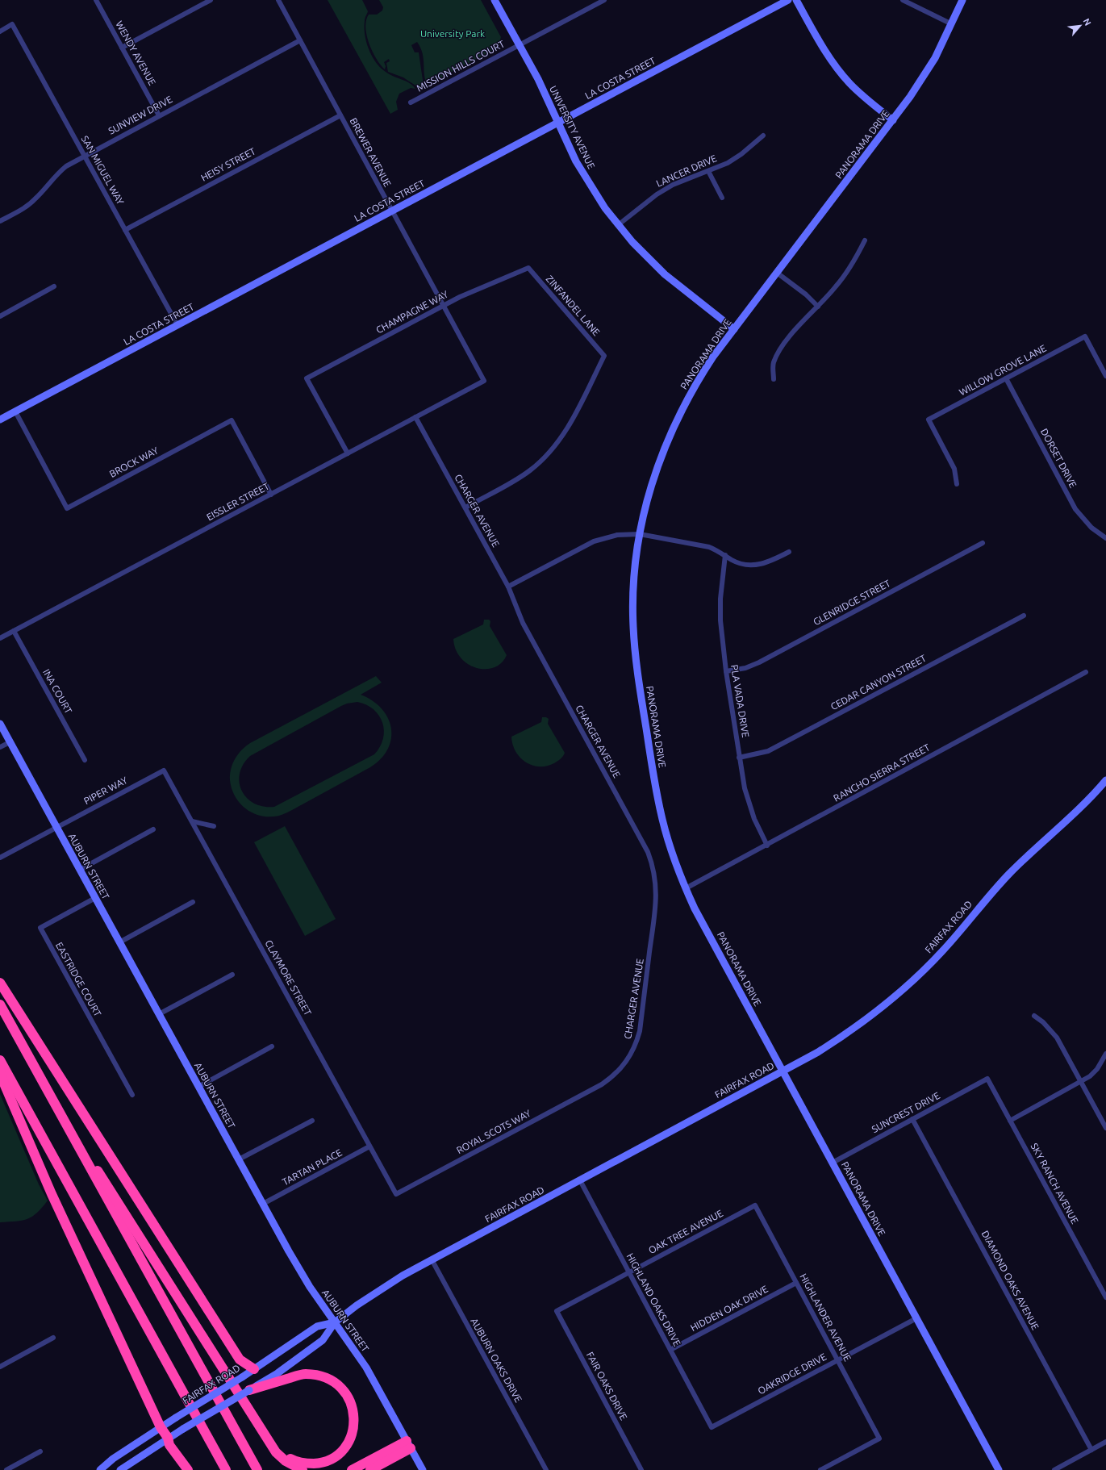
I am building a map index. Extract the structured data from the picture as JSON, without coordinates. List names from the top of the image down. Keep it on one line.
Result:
{"streets":{"street":["WENDY AVENUE","MISSION HILLS COURT","LA COSTA STREET","SUNVIEW DRIVE","UNIVERSITY AVENUE","PANORAMA DRIVE","BREWER AVENUE","HEISY STREET","SAN MIGUEL WAY","LANCER DRIVE","ZINFANDEL LANE","CHAMPAGNE WAY","WILLOW GROVE LANE","DORSET DRIVE","BROCK WAY","EISSLER STREET","CHARGER AVENUE","GLENRIDGE STREET","CEDAR CANYON STREET","INA COURT","PLA VADA DRIVE","RANCHO SIERRA STREET","PIPER WAY","AUBURN STREET","FAIRFAX ROAD","CLAYMORE STREET","EASTRIDGE COURT","SUNCREST DRIVE","ROYAL SCOTS WAY","TARTAN PLACE","SKY RANCH AVENUE","OAK TREE AVENUE","DIAMOND OAKS AVENUE","HIGHLAND OAKS DRIVE","HIDDEN OAK DRIVE","HIGHLANDER AVENUE","AUBURN OAKS DRIVE","OAKRIDGE DRIVE","FAIR OAKS DRIVE"]},"crossings":[["WENDY AVENUE","SUNVIEW DRIVE"],["MISSION HILLS COURT","UNIVERSITY AVENUE"],["LA COSTA STREET","UNIVERSITY AVENUE"],["LA COSTA STREET","BREWER AVENUE"],["LA COSTA STREET","SAN MIGUEL WAY"],["LA COSTA STREET","BROCK WAY"],["SUNVIEW DRIVE","BREWER AVENUE"],["SUNVIEW DRIVE","SAN MIGUEL WAY"],["UNIVERSITY AVENUE","PANORAMA DRIVE"],["UNIVERSITY AVENUE","LANCER DRIVE"],["PANORAMA DRIVE","RANCHO SIERRA STREET"],["PANORAMA DRIVE","FAIRFAX ROAD"],["PANORAMA DRIVE","SUNCREST DRIVE"],["PANORAMA DRIVE","OAKRIDGE DRIVE"],["BREWER AVENUE","HEISY STREET"],["BREWER AVENUE","CHAMPAGNE WAY"],["BREWER AVENUE","EISSLER STREET"],["HEISY STREET","SAN MIGUEL WAY"],["ZINFANDEL LANE","CHAMPAGNE WAY"],["ZINFANDEL LANE","CHARGER AVENUE"],["CHAMPAGNE WAY","EISSLER STREET"],["WILLOW GROVE LANE","DORSET DRIVE"],["BROCK WAY","EISSLER STREET"],["EISSLER STREET","CHARGER AVENUE"],["EISSLER STREET","INA COURT"],["CHARGER AVENUE","ROYAL SCOTS WAY"],["GLENRIDGE STREET","PLA VADA DRIVE"],["CEDAR CANYON STREET","PLA VADA DRIVE"],["PLA VADA DRIVE","RANCHO SIERRA STREET"],["PIPER WAY","AUBURN STREET"],["PIPER WAY","CLAYMORE STREET"],["AUBURN STREET","FAIRFAX ROAD"],["AUBURN STREET","EASTRIDGE COURT"],["AUBURN STREET","TARTAN PLACE"],["FAIRFAX ROAD","HIGHLAND OAKS DRIVE"],["FAIRFAX ROAD","AUBURN OAKS DRIVE"],["CLAYMORE STREET","ROYAL SCOTS WAY"],["CLAYMORE STREET","TARTAN PLACE"],["SUNCREST DRIVE","SKY RANCH AVENUE"],["SUNCREST DRIVE","DIAMOND OAKS AVENUE"],["OAK TREE AVENUE","HIGHLAND OAKS DRIVE"],["OAK TREE AVENUE","HIGHLANDER AVENUE"],["OAK TREE AVENUE","FAIR OAKS DRIVE"],["HIGHLAND OAKS DRIVE","HIDDEN OAK DRIVE"],["HIGHLAND OAKS DRIVE","OAKRIDGE DRIVE"],["HIDDEN OAK DRIVE","HIGHLANDER AVENUE"],["HIGHLANDER AVENUE","OAKRIDGE DRIVE"]],"parks":["University Park"],"north":"top right"}
